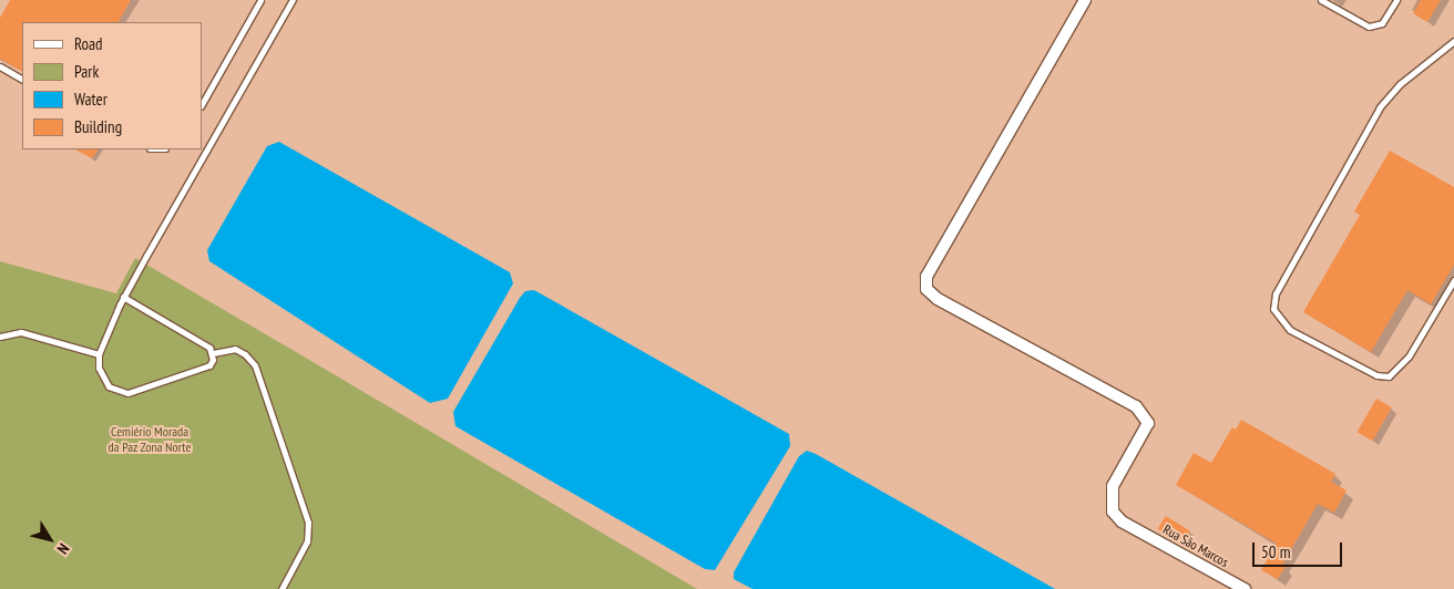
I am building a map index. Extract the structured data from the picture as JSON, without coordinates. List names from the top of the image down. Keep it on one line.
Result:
{"streets":{"street":["Rua São Marcos"]},"parks":["Cemiério Morada da Paz Zona Norte"],"legend":["Road","Park","Water","Building"],"scale_bar":"50 m","north":"bottom right"}
